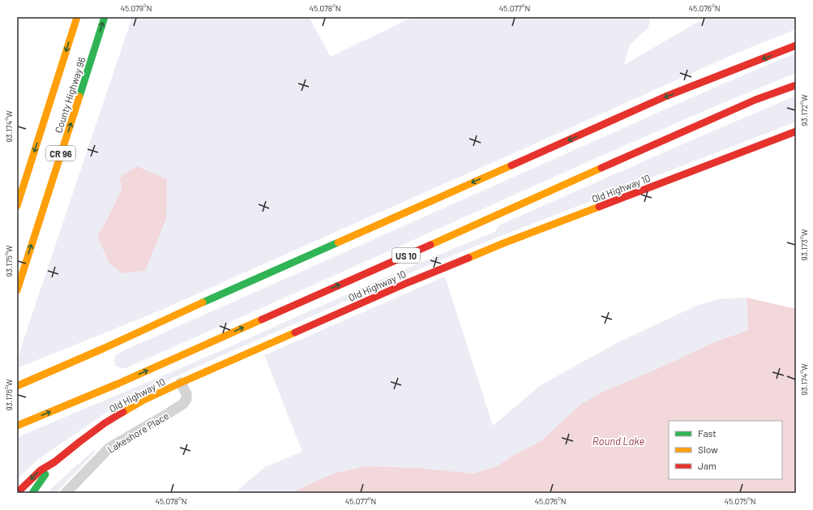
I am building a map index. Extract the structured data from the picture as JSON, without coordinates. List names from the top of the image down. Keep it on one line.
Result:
{"streets":{"main road":["County Highway 96","CR 96","Old Highway 10","US 10"],"street":["Lakeshore Place"]},"crossings":[["Old Highway 10","Lakeshore Place"]],"water":["Round Lake"],"legend":["Fast","Slow","Jam"],"coordinates":["45.079°N","45.078°N","45.077°N","45.076°N","93.172°W","93.174°W","93.173°W","93.175°W","93.176°W","45.075°N"]}
